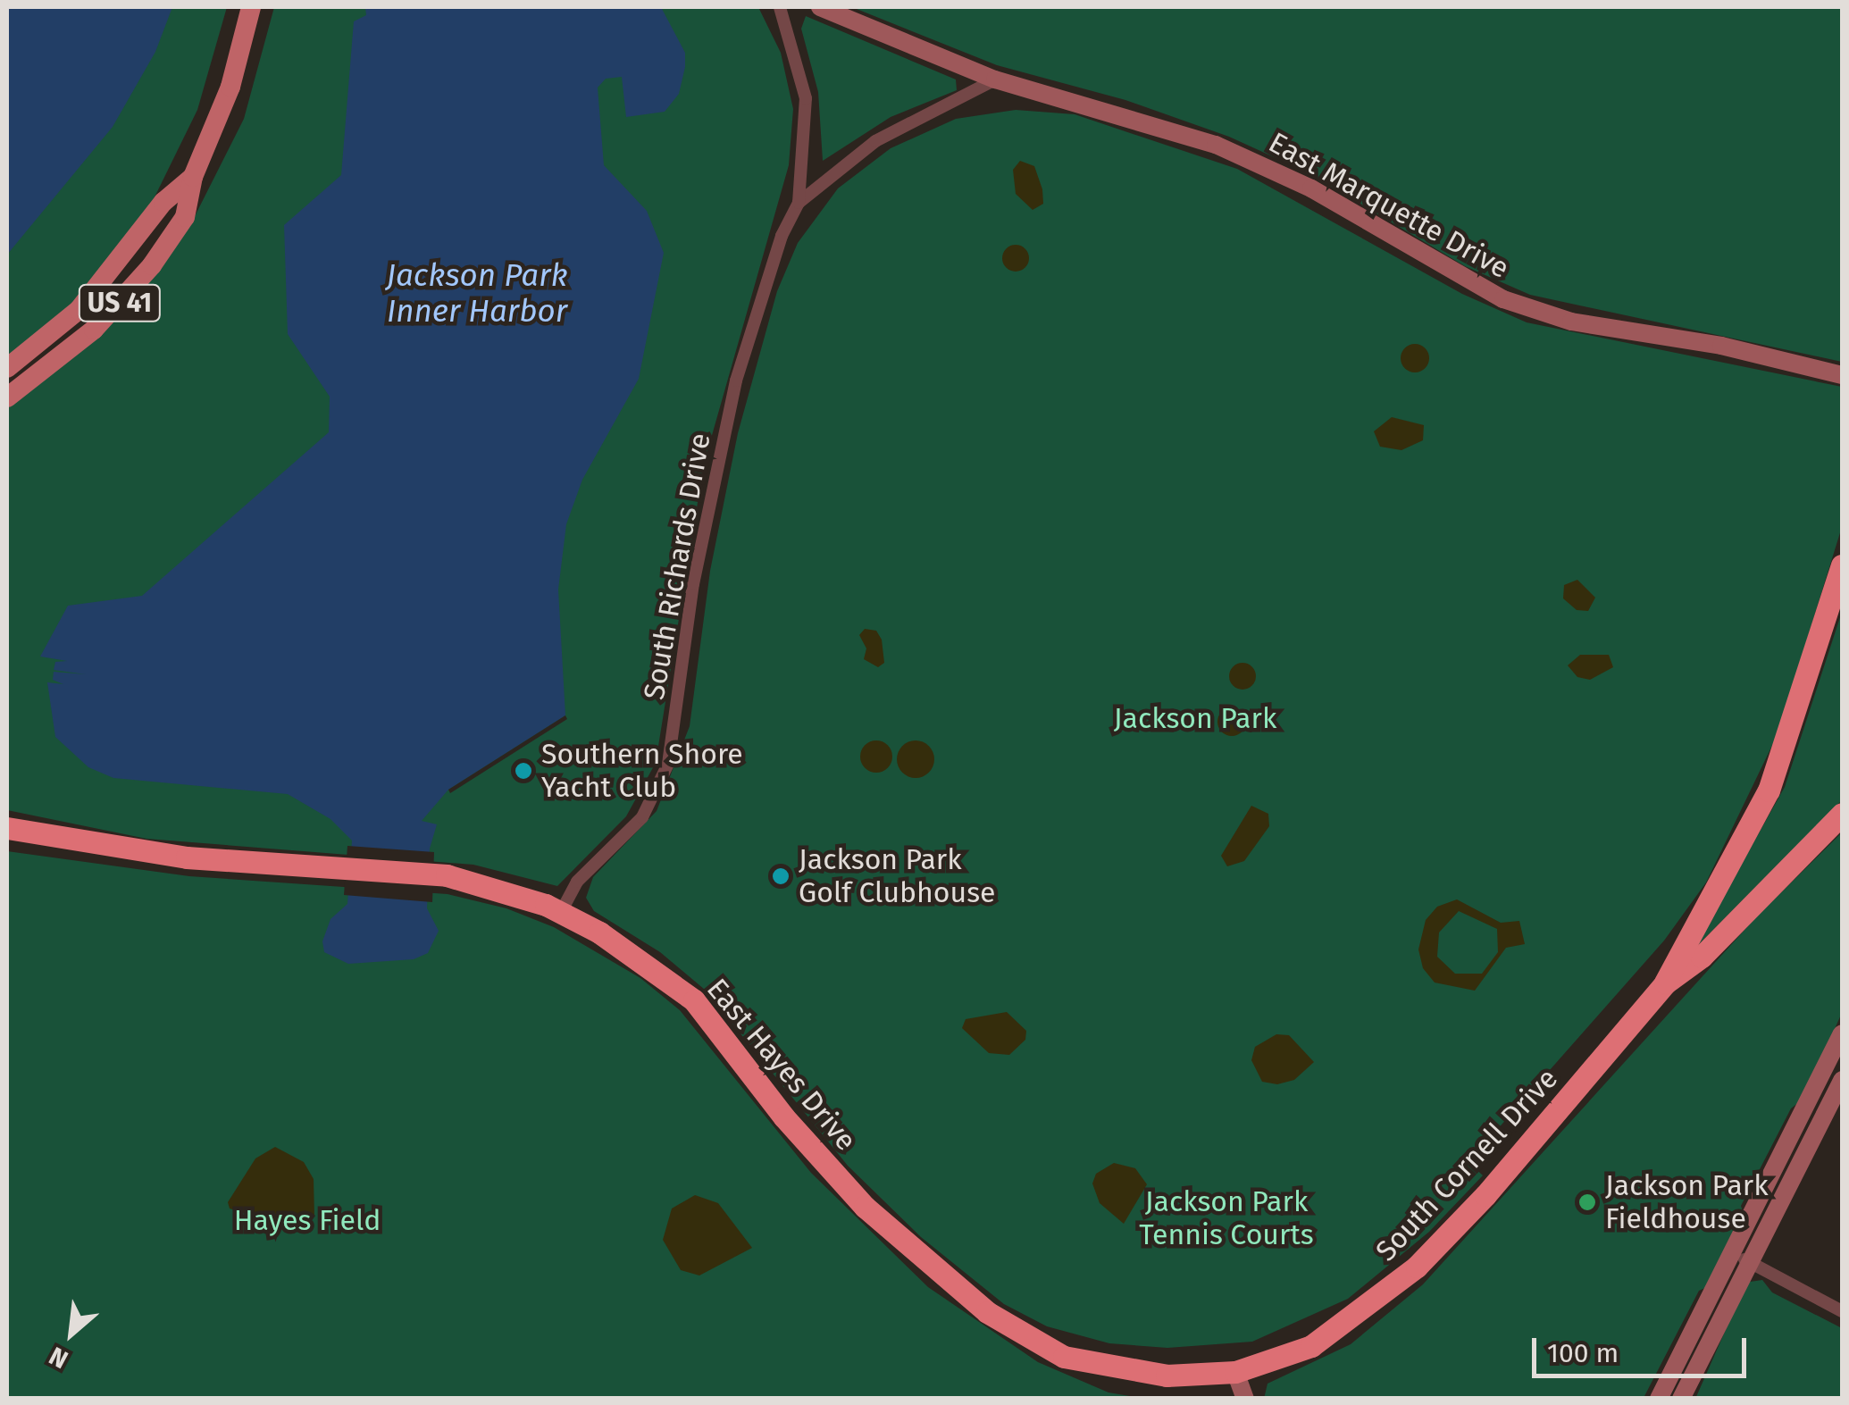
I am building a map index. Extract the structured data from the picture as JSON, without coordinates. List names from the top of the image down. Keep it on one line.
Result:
{"streets":{"highway":["East Hayes Drive","South Cornell Drive"],"main road":["US 41"],"street":["East Marquette Drive","South Richards Drive"]},"crossings":[["East Marquette Drive","South Richards Drive"],["South Richards Drive","East Hayes Drive"],["East Hayes Drive","South Cornell Drive"]],"water":["Jackson Park Inner Harbor"],"parks":["Jackson Park","Jackson Park Tennis Courts","Hayes Field"],"places":["Southern Shore Yacht Club","Jackson Park Golf Clubhouse","Jackson Park Fieldhouse"],"scale_bar":"100 m","north":"bottom left"}
